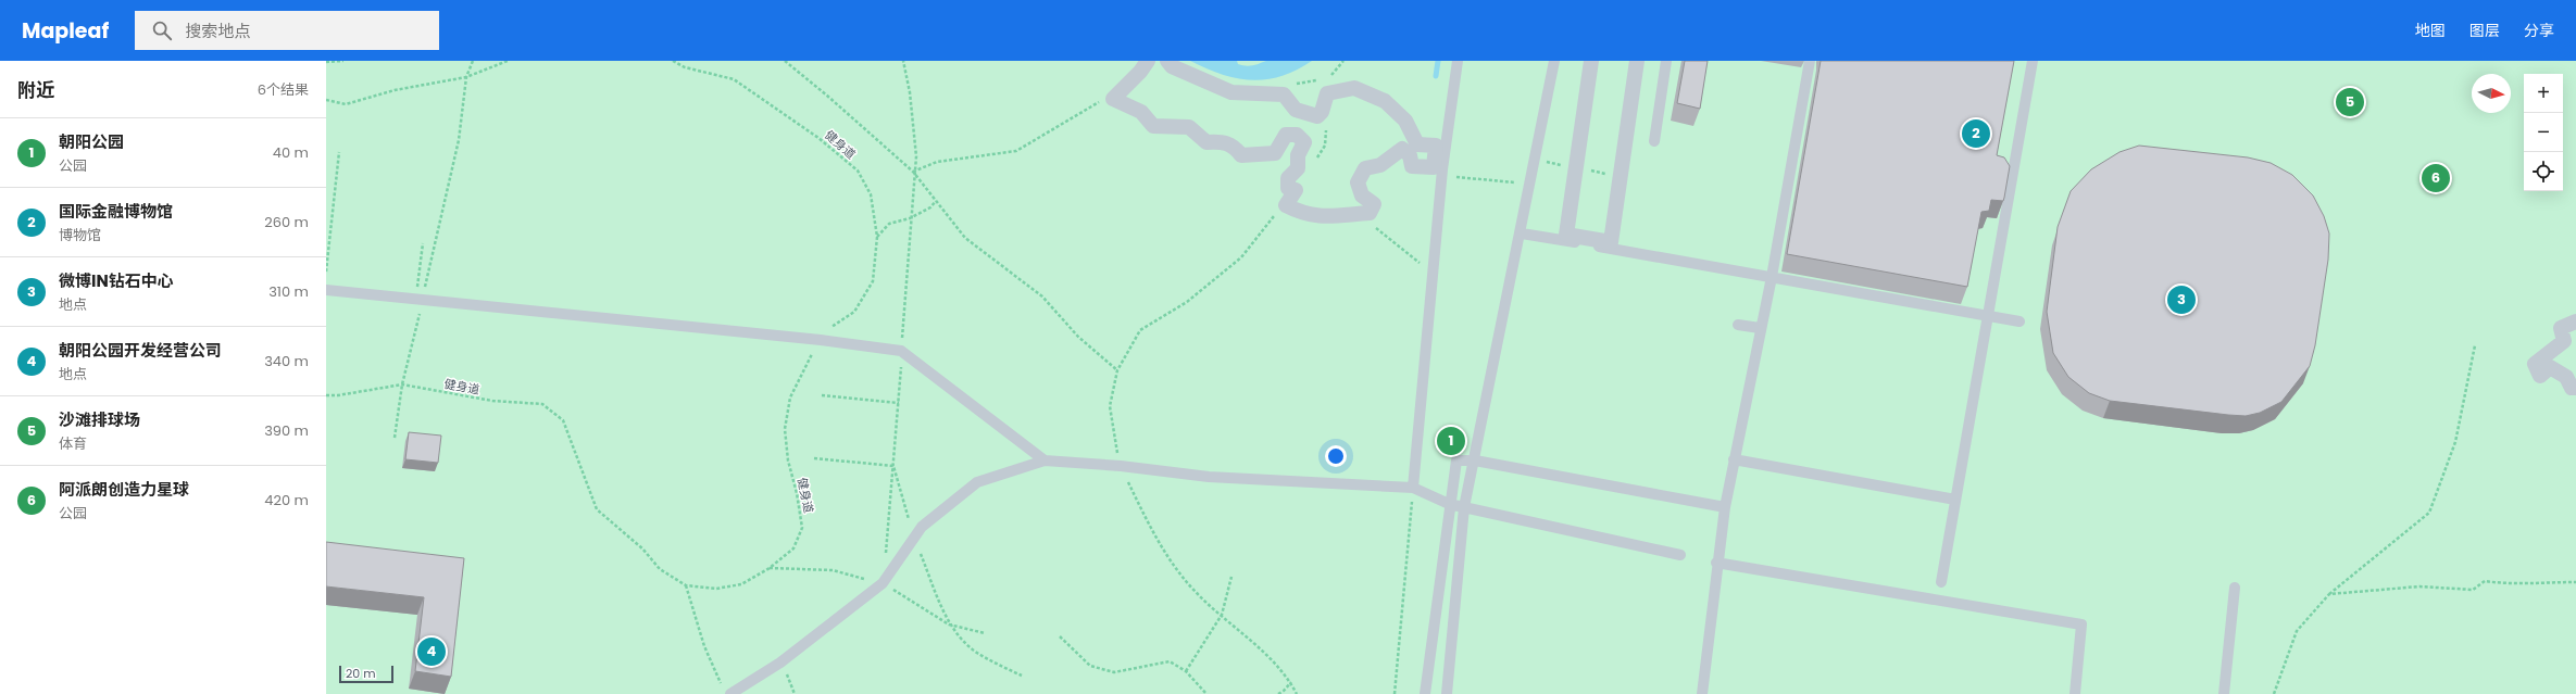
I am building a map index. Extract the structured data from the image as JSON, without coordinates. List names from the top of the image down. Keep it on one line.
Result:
{"streets":{"path":["健身道"]},"scale_bar":"20 m","north":"right","page":{"header":"Mapleaf","search":"搜索地点","nav":["地图","图层","分享"],"heading":["附近","6个结果"],"map_buttons":["+","−"],"pins":["5","2","6","3","1","4"],"list":[{"mark":"1","name":"朝阳公园","note":"公园","value":"40 m"},{"mark":"2","name":"国际金融博物馆","note":"博物馆","value":"260 m"},{"mark":"3","name":"微博IN钻石中心","note":"地点","value":"310 m"},{"mark":"4","name":"朝阳公园开发经营公司","note":"地点","value":"340 m"},{"mark":"5","name":"沙滩排球场","note":"体育","value":"390 m"},{"mark":"6","name":"阿派朗创造力星球","note":"公园","value":"420 m"}],"scale":"20 m"}}
